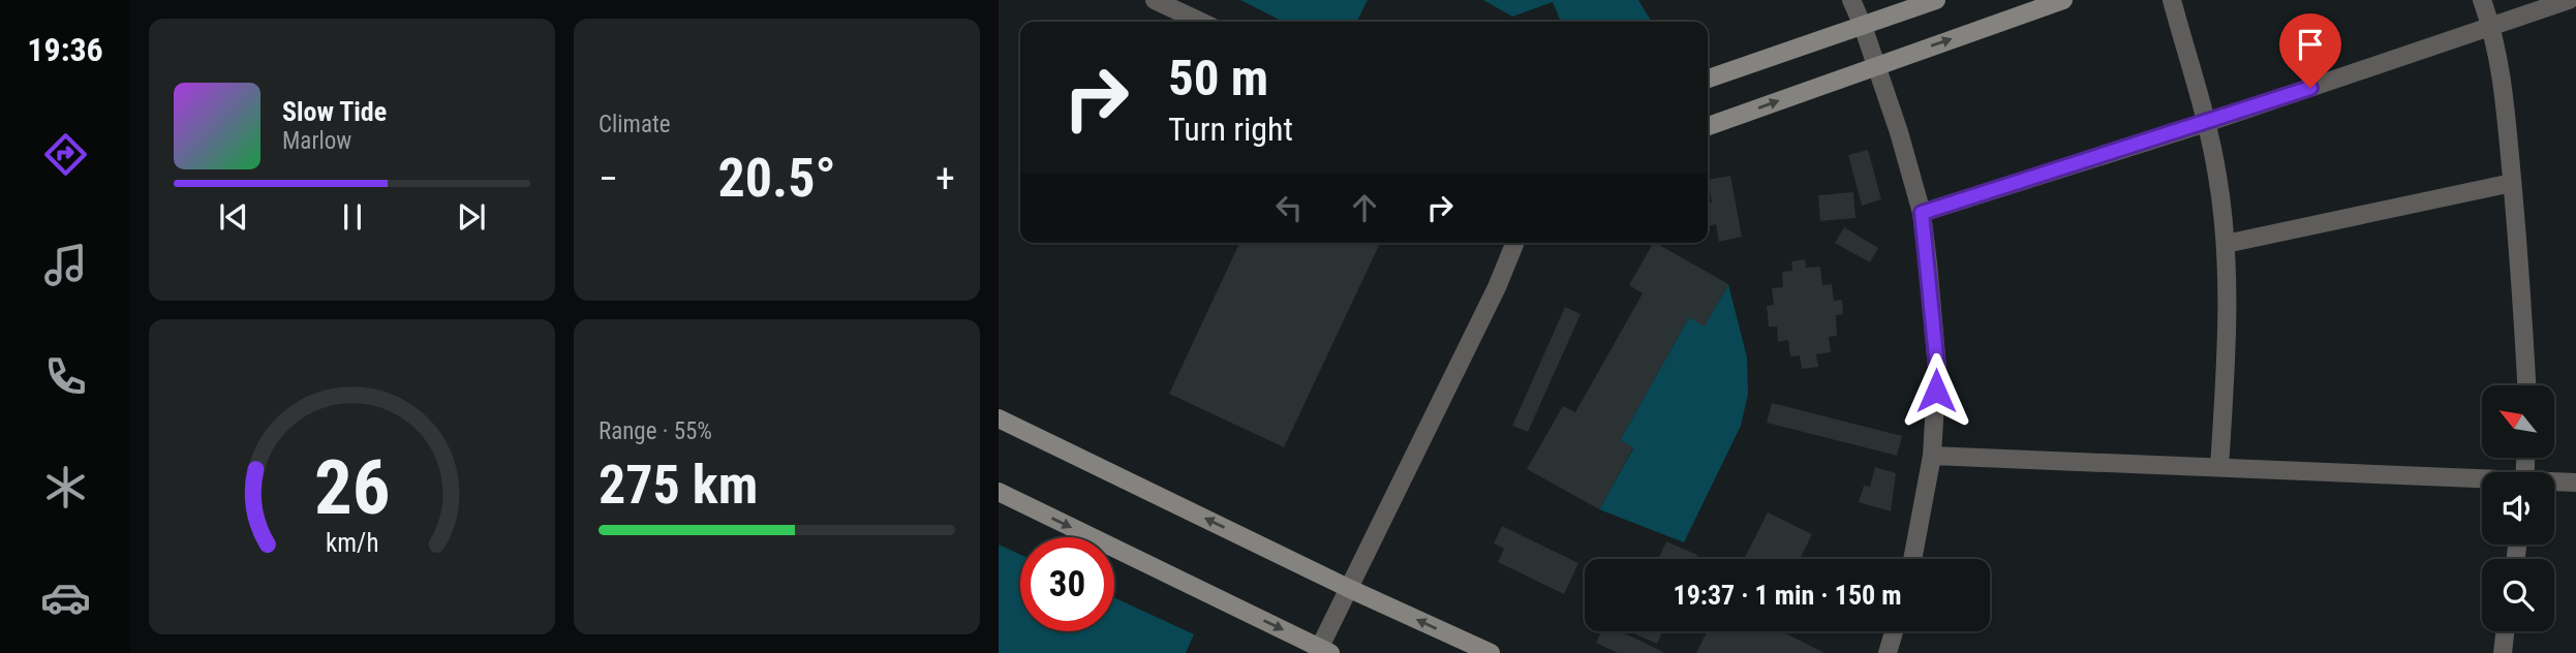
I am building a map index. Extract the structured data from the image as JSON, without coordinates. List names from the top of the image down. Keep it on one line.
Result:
{"north":"top left","page":{"tabs":"19:36","tile":["Climate",["Range · 55%","275 km"]],"turn":["50 m","Turn right"],"song":["Slow Tide","Marlow"],"heat":["−","20.5°","+"],"limit":"30","trip":"19:37 · 1 min · 150 m","gauge":["26","km/h"]}}
